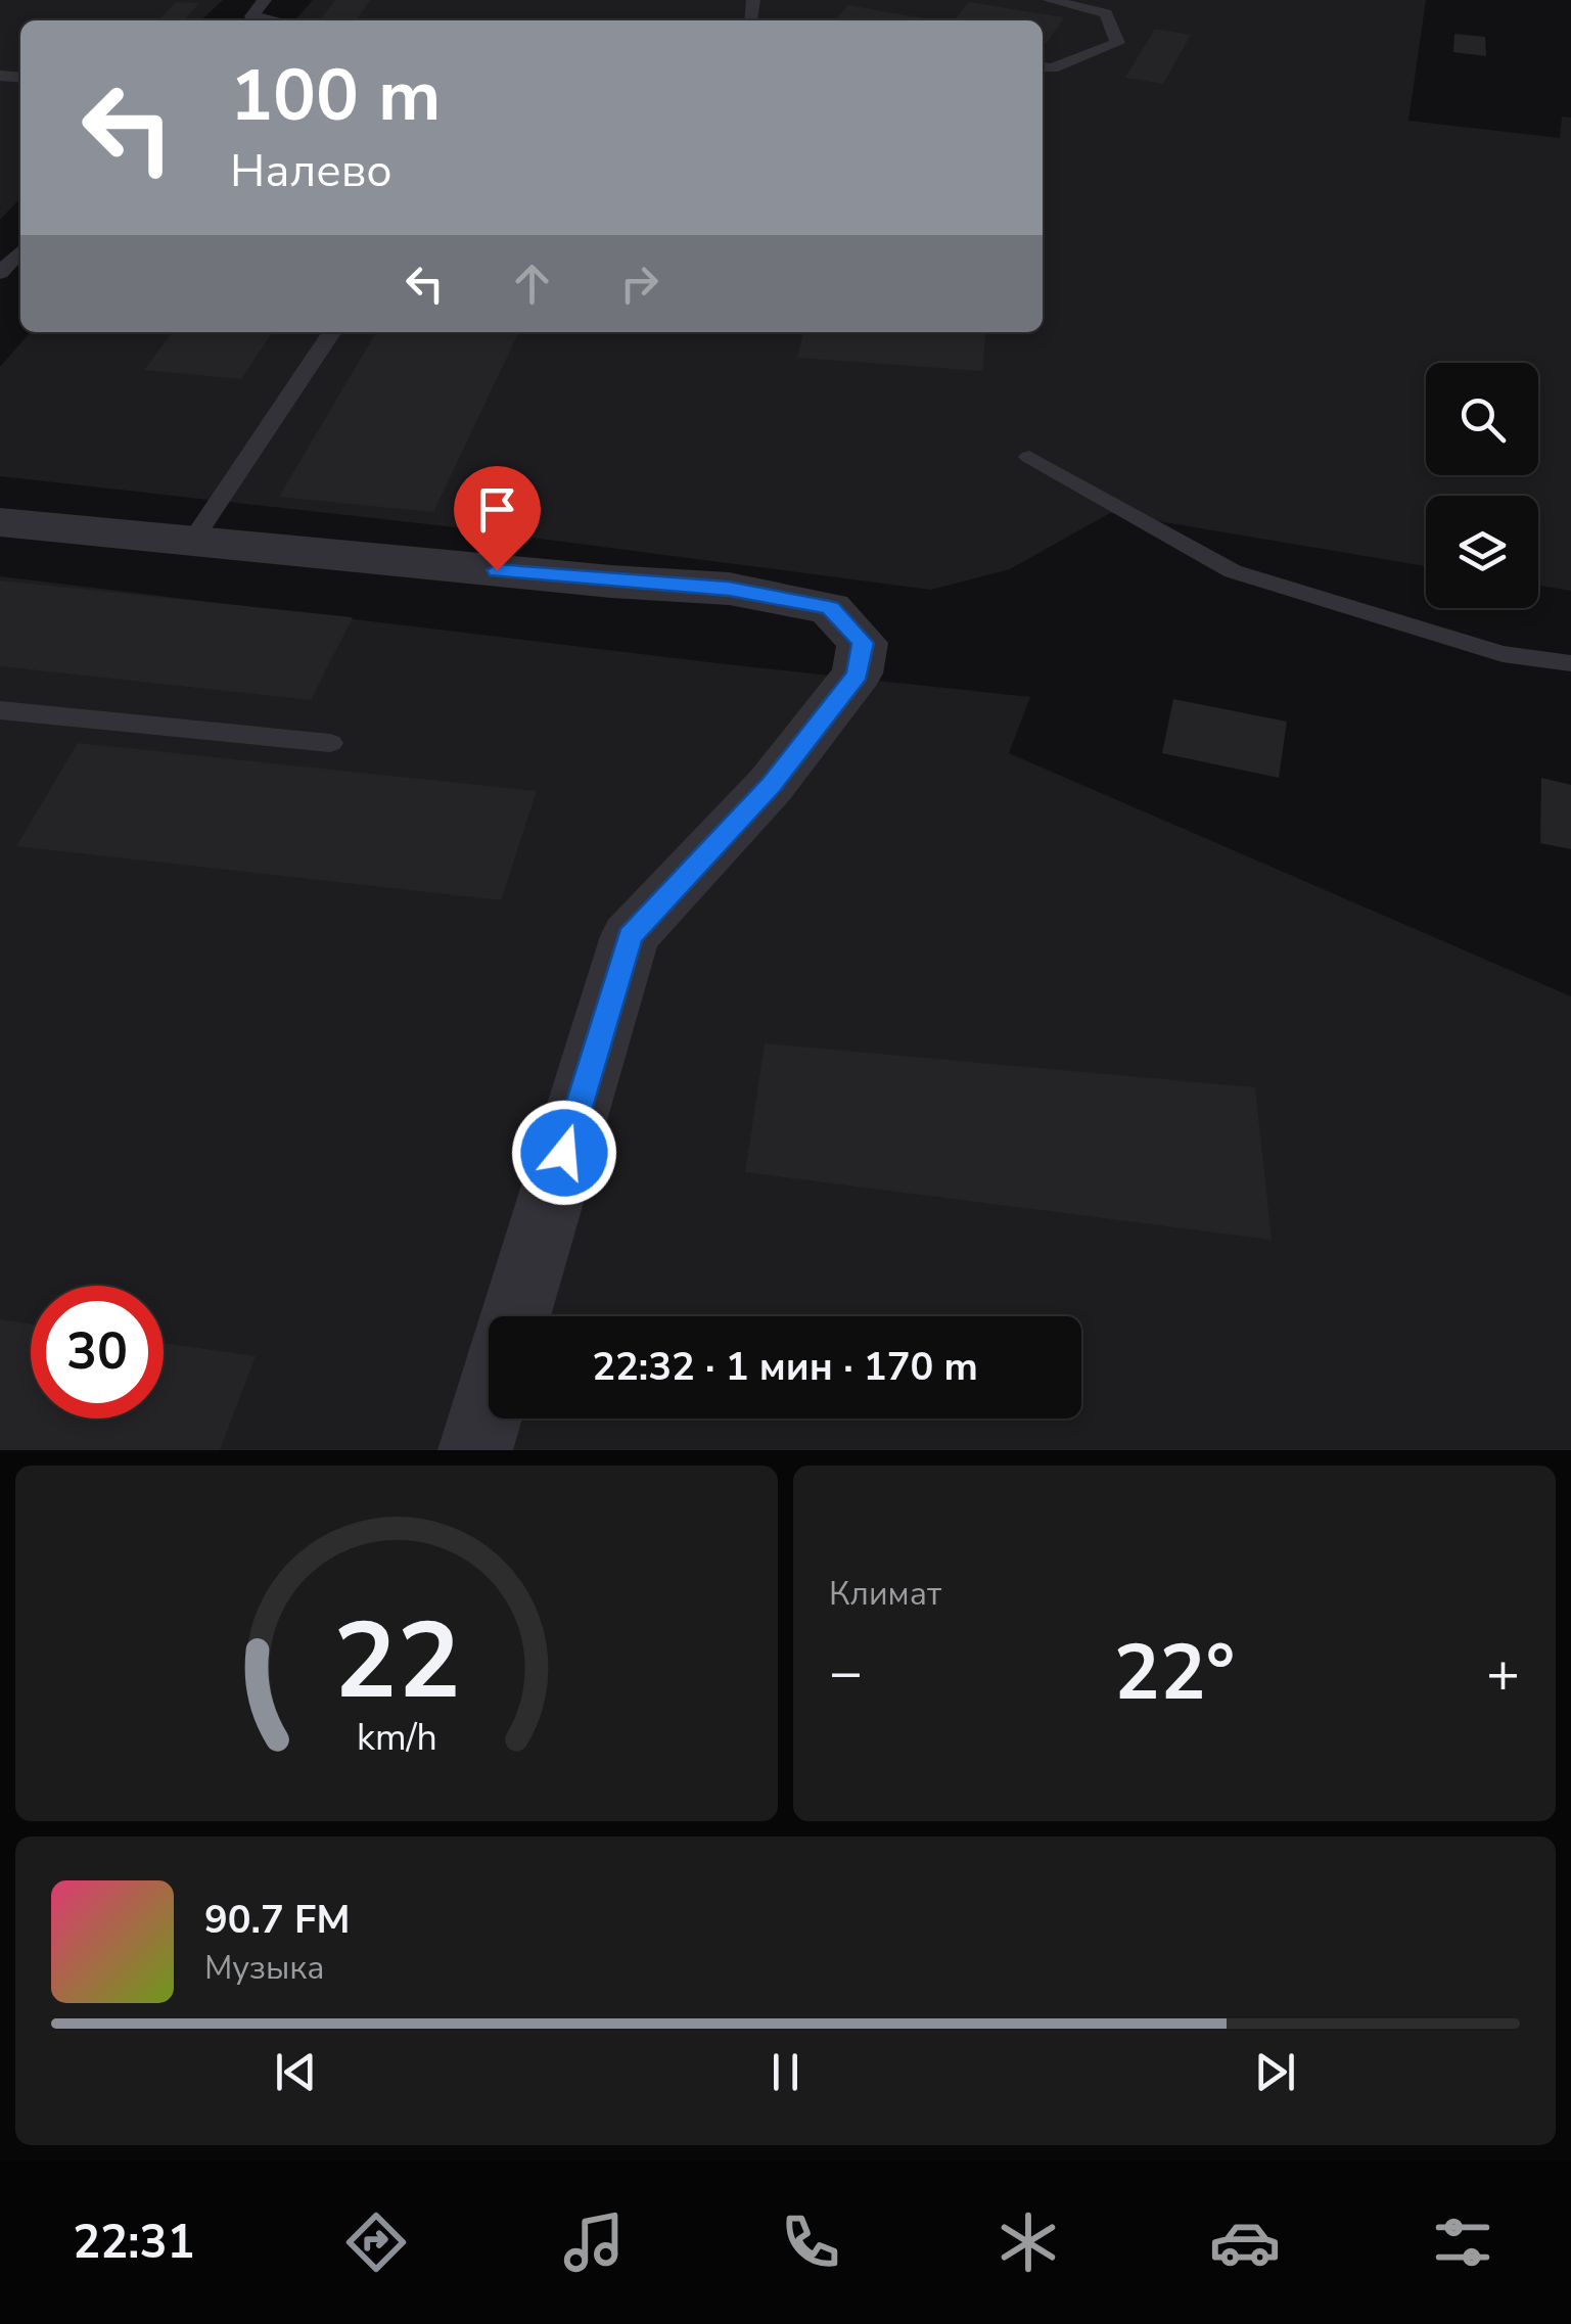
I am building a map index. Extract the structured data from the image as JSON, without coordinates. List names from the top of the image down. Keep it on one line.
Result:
{"page":{"turn":["100 m","Налево"],"limit":"30","trip":"22:32 · 1 мин · 170 m","tile":"Климат","heat":["−","22°","+"],"song":["90.7 FM","Музыка"],"tabs":"22:31","gauge":["22","km/h"]}}
